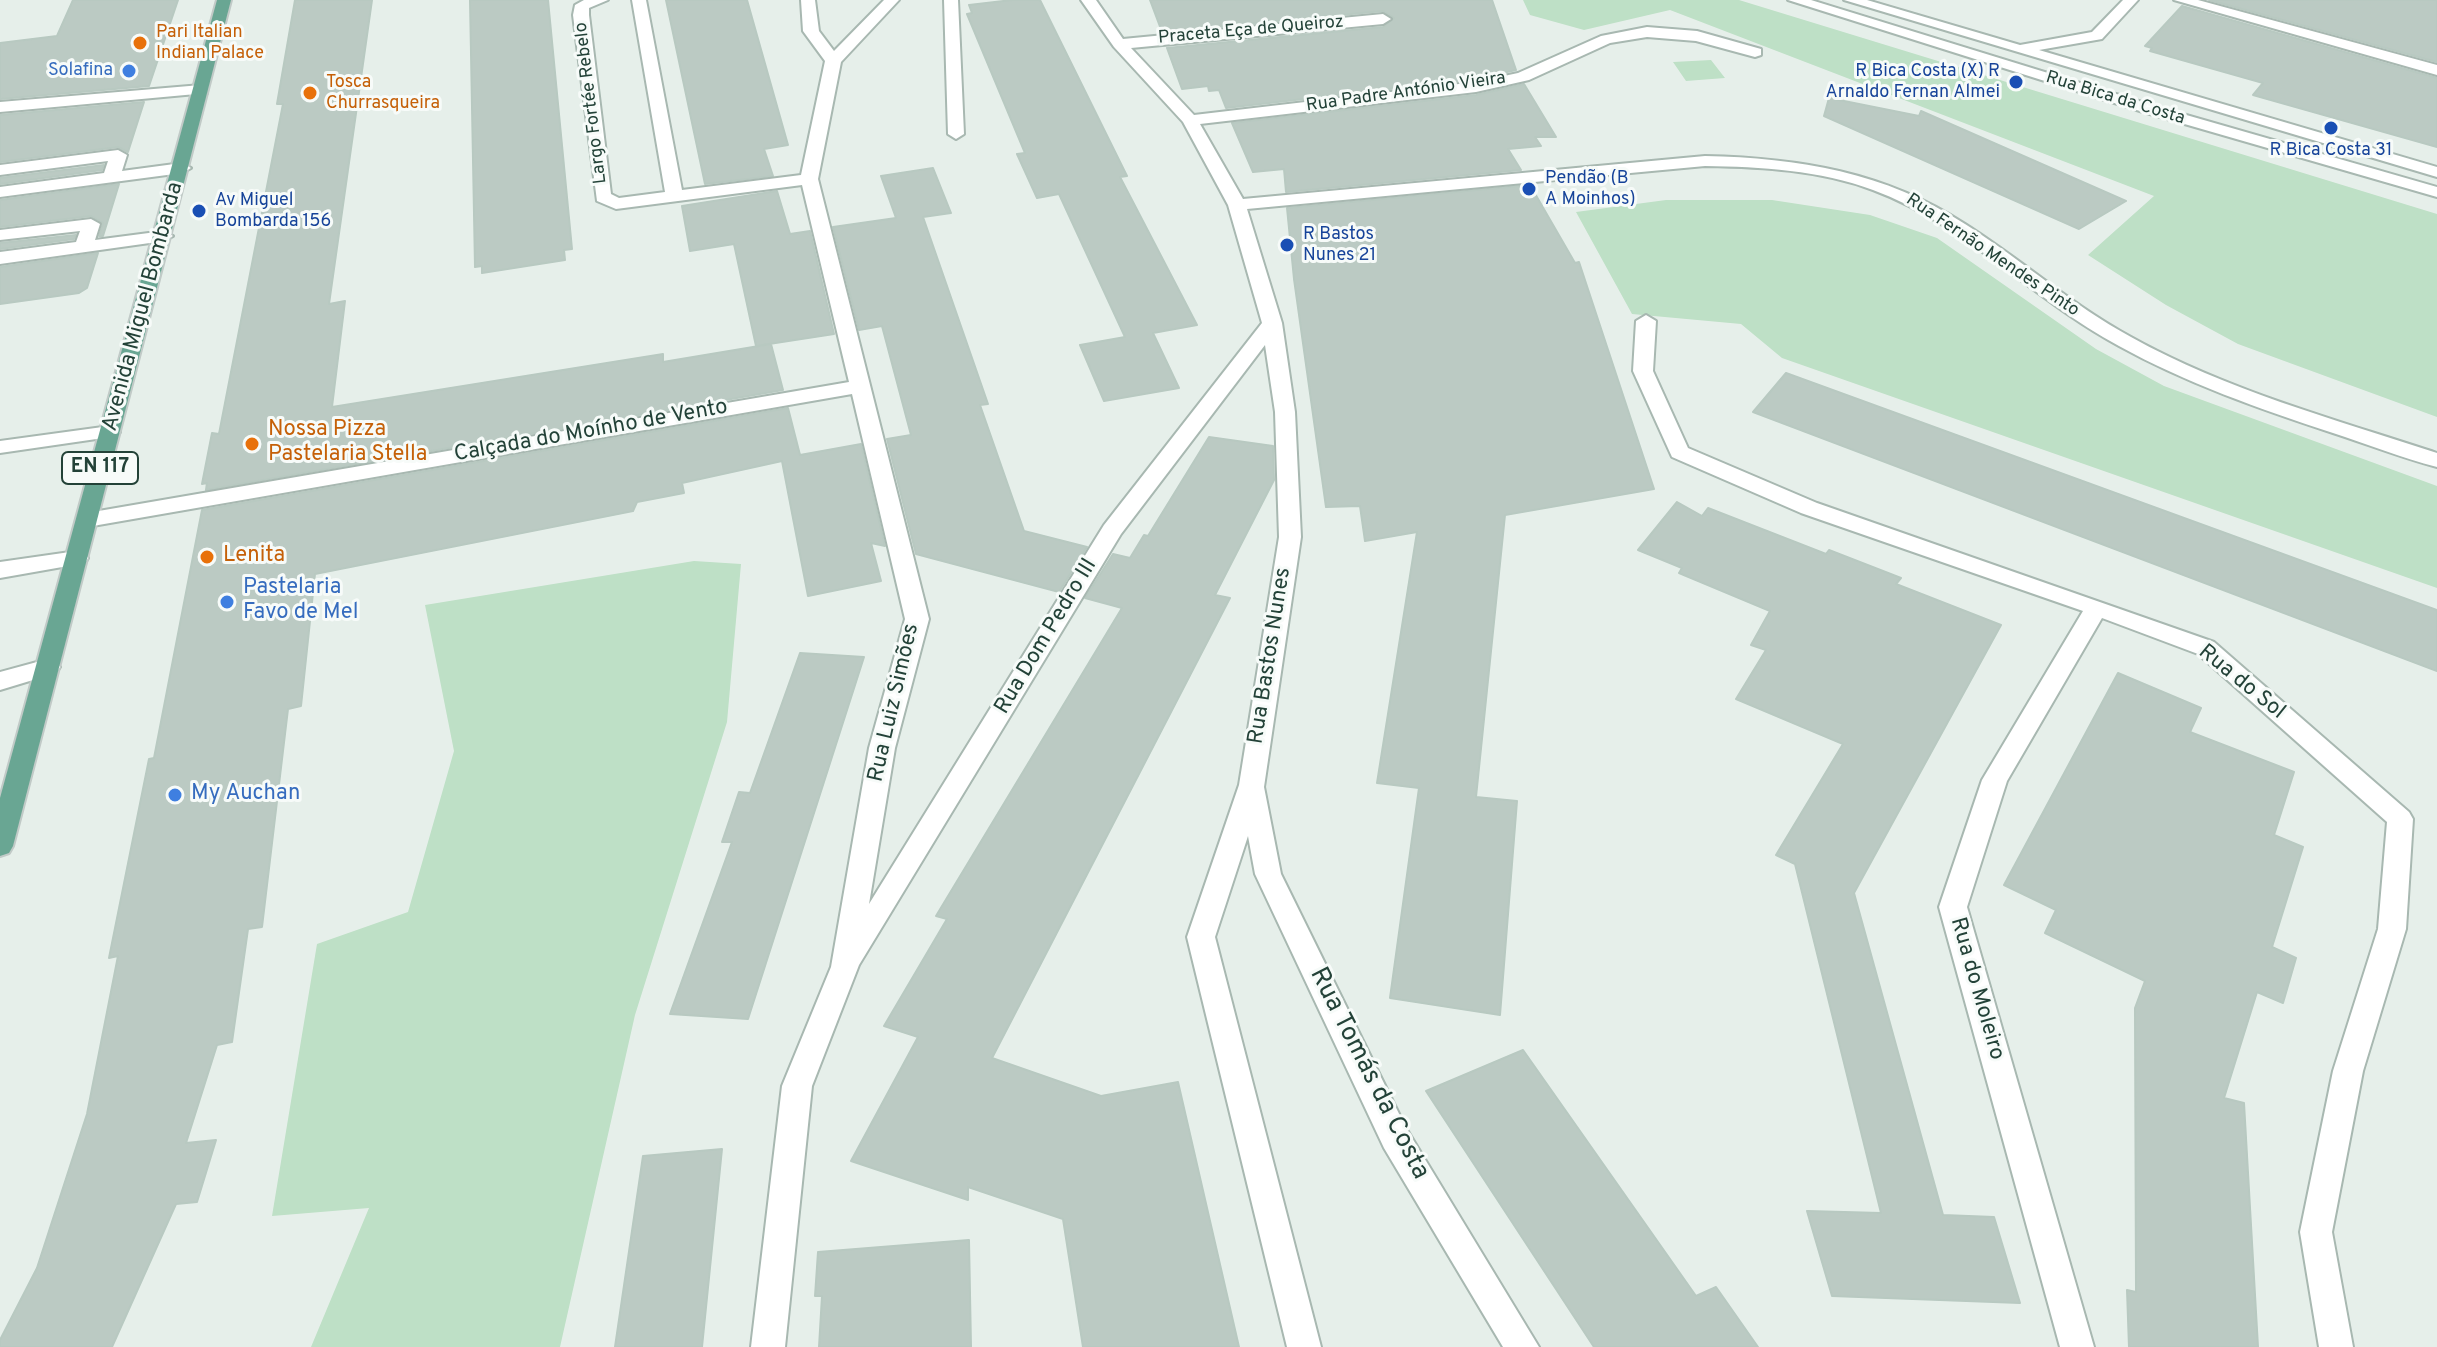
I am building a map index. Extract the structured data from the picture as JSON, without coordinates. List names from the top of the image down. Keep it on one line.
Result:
{"streets":{"main road":["Avenida Miguel Bombarda","EN 117"],"street":["Praceta Eça de Queiroz","Rua Padre António Vieira","Rua Bica da Costa","Largo Fortée Rebelo","Rua Fernão Mendes Pinto","Calçada do Moínho de Vento","Rua Dom Pedro III","Rua Bastos Nunes","Rua do Sol","Rua Luiz Simões","Rua do Moleiro","Rua Tomás da Costa"]},"crossings":[["Praceta Eça de Queiroz","Rua Bastos Nunes"],["Rua Padre António Vieira","Rua Bastos Nunes"],["Largo Fortée Rebelo","Rua Luiz Simões"],["Rua Fernão Mendes Pinto","Rua Bastos Nunes"],["Avenida Miguel Bombarda","Calçada do Moínho de Vento"],["Calçada do Moínho de Vento","Rua Luiz Simões"],["Rua Dom Pedro III","Rua Bastos Nunes"],["Rua Dom Pedro III","Rua Luiz Simões"],["Rua Bastos Nunes","Rua Tomás da Costa"],["Rua do Sol","Rua do Moleiro"]],"places":["Pari Italian Indian Palace","Solafina","R Bica Costa (X) R Arnaldo Fernan Almei","Tosca Churrasqueira","R Bica Costa 31","Pendão (B A Moinhos)","Av Miguel Bombarda 156","R Bastos Nunes 21","Nossa Pizza Pastelaria Stella","Lenita","Pastelaria Favo de Mel","My Auchan"]}
